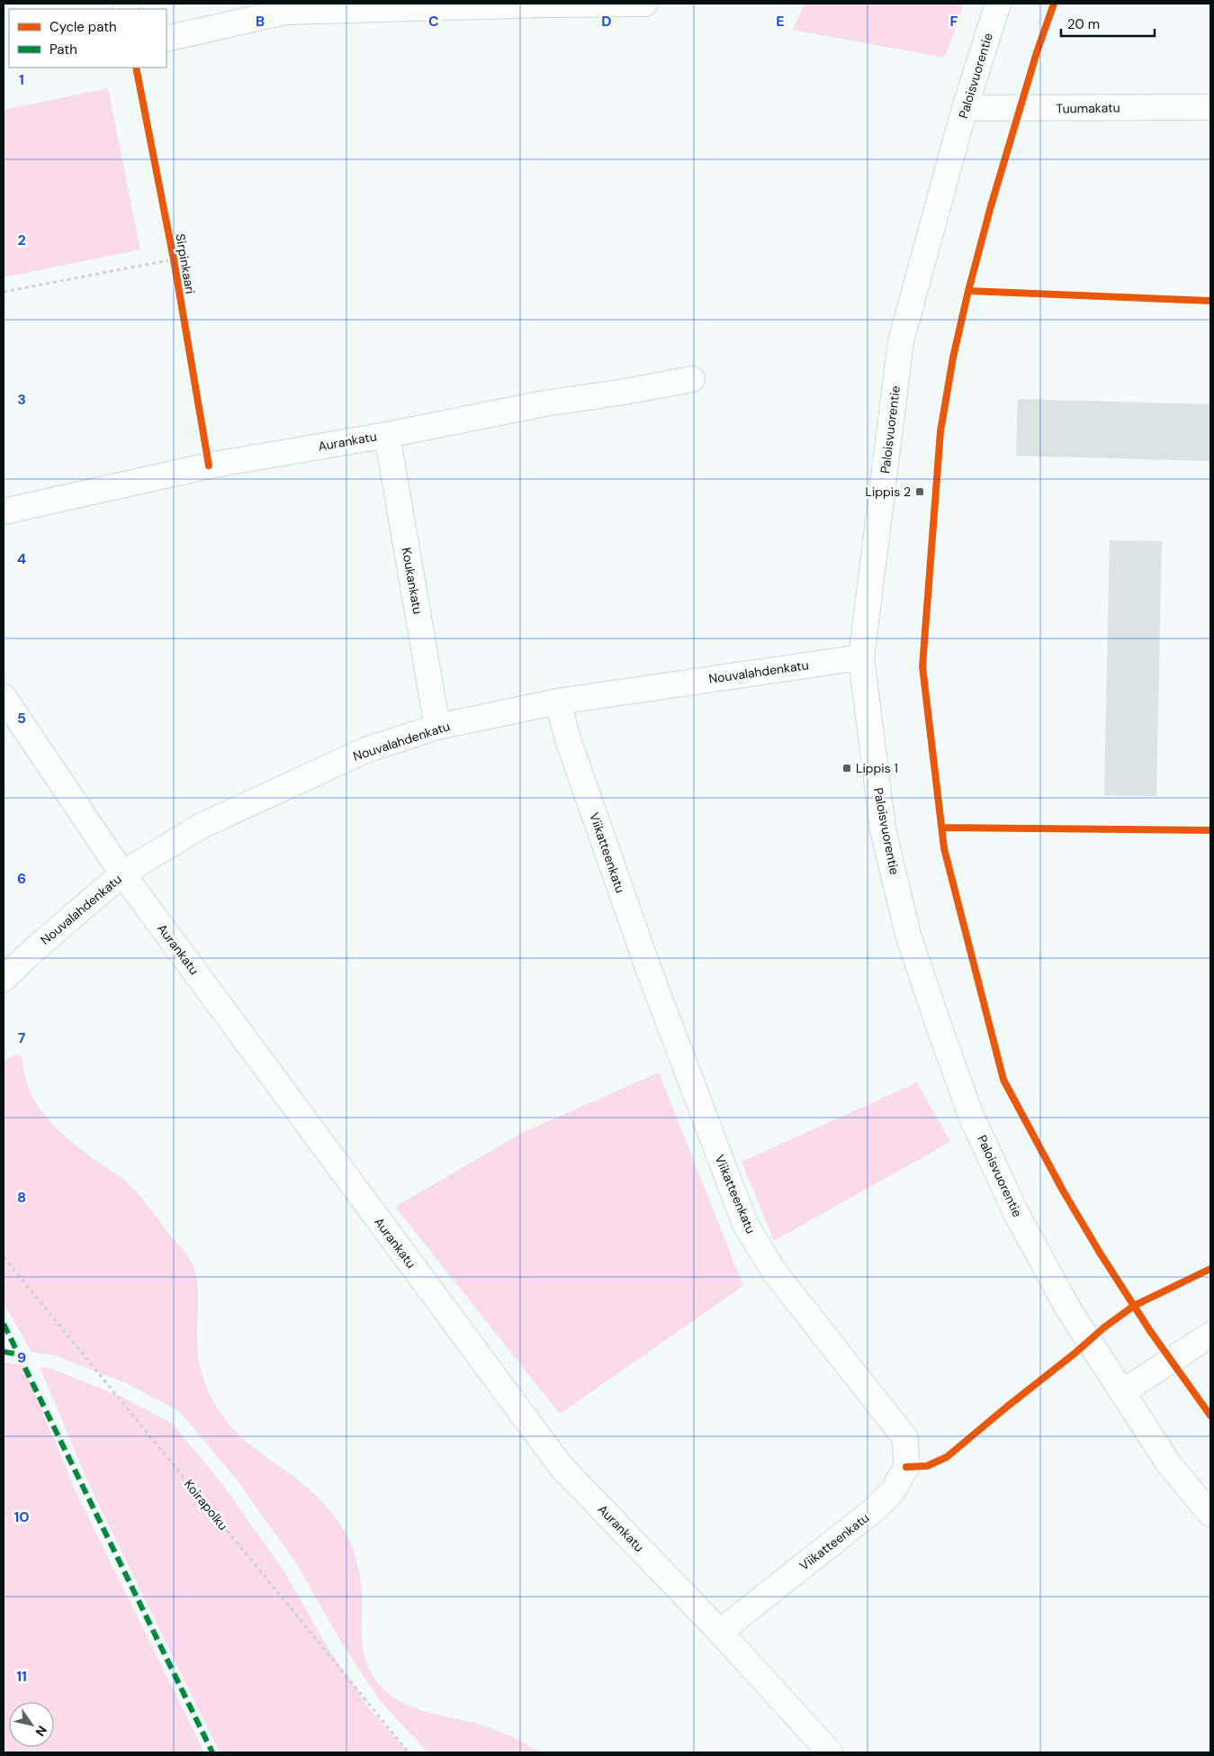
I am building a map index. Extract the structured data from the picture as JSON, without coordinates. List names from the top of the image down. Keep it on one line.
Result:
{"streets":{"street":["Paloisvuorentie","Tuumakatu","Aurankatu","Koukankatu","Nouvalahdenkatu","Viikatteenkatu"],"path":["Koirapolku"],"cycle path":["Sirpinkaari"]},"crossings":[["Paloisvuorentie","Tuumakatu"],["Paloisvuorentie","Nouvalahdenkatu"],["Aurankatu","Koukankatu"],["Aurankatu","Nouvalahdenkatu"],["Aurankatu","Viikatteenkatu"],["Koukankatu","Nouvalahdenkatu"],["Nouvalahdenkatu","Viikatteenkatu"]],"places":{"transit":["Lippis 2","Lippis 1"]},"legend":["Cycle path","Path"],"scale_bar":"20 m","north":"bottom right","grid":{"columns":["B","C","D","E","F"],"rows":["1","2","3","4","5","6","7","8","9","10","11"]}}
